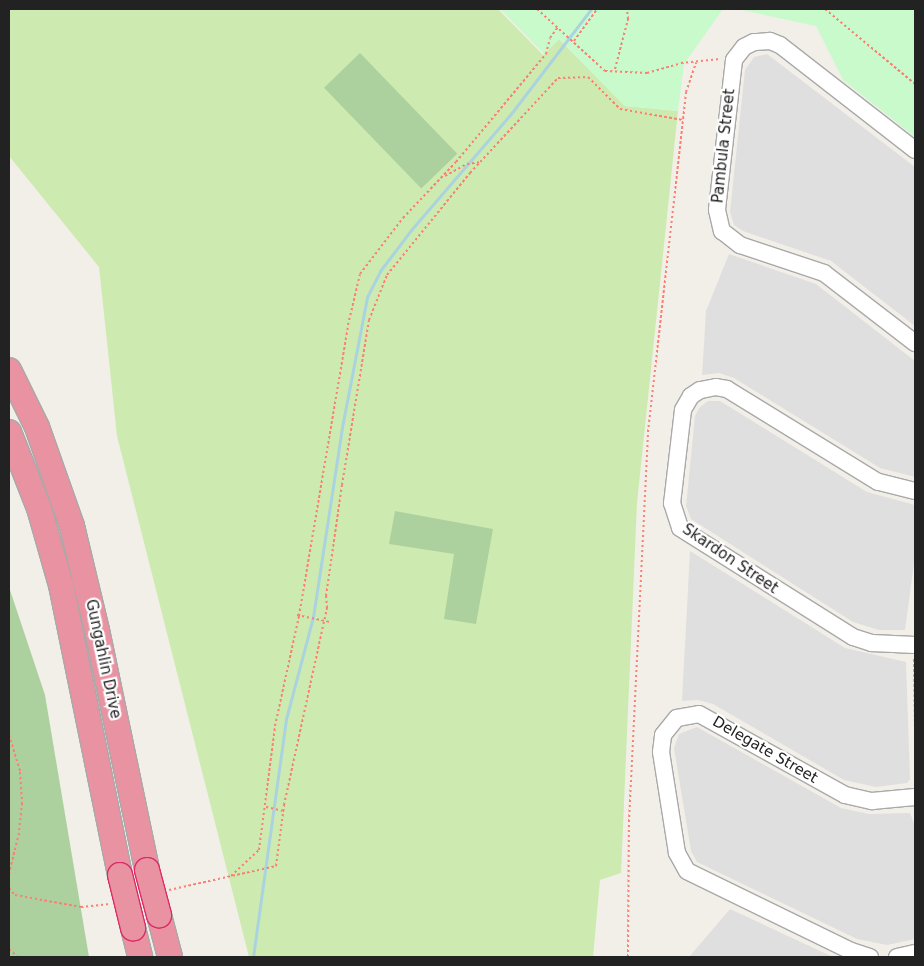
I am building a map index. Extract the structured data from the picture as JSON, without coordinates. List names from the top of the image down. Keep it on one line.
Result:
{"streets":{"highway":["Gungahlin Drive"],"street":["Pambula Street","Skardon Street","Delegate Street"]}}
